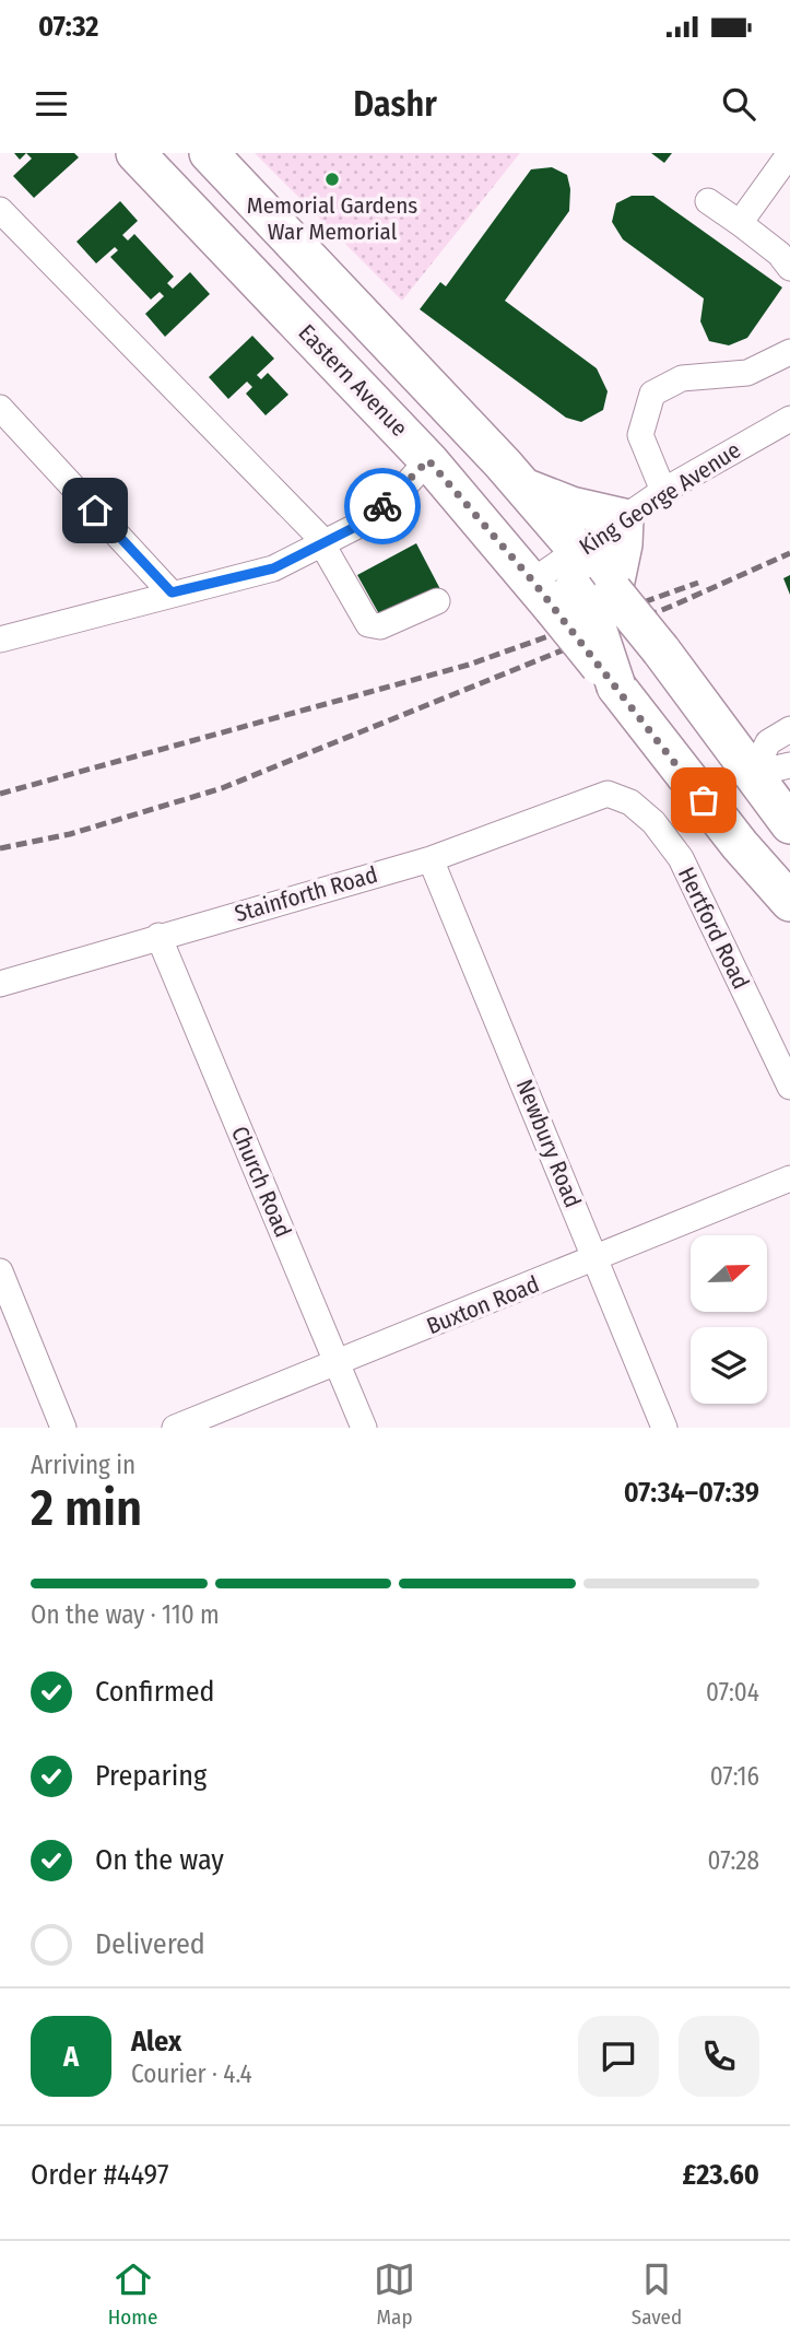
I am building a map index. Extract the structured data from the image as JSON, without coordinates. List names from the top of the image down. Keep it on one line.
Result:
{"streets":{"highway":["Eastern Avenue"],"street":["King George Avenue","Stainforth Road","Hertford Road","Newbury Road","Church Road","Buxton Road"]},"crossings":[["Stainforth Road","Hertford Road"],["Stainforth Road","Newbury Road"],["Stainforth Road","Church Road"],["Newbury Road","Buxton Road"],["Church Road","Buxton Road"]],"places":["Memorial Gardens War Memorial"],"north":"right","page":{"status":"07:32","header":"Dashr","heading":["2 min","Arriving in","07:34–07:39"],"panel":["Alex","Courier · 4.4","Order #4497","£23.60"],"bar":"On the way · 110 m","list":[["Confirmed","07:04"],["Preparing","07:16"],["On the way","07:28"],"Delivered"],"round":"A","tabs":["Home","Map","Saved"]}}
